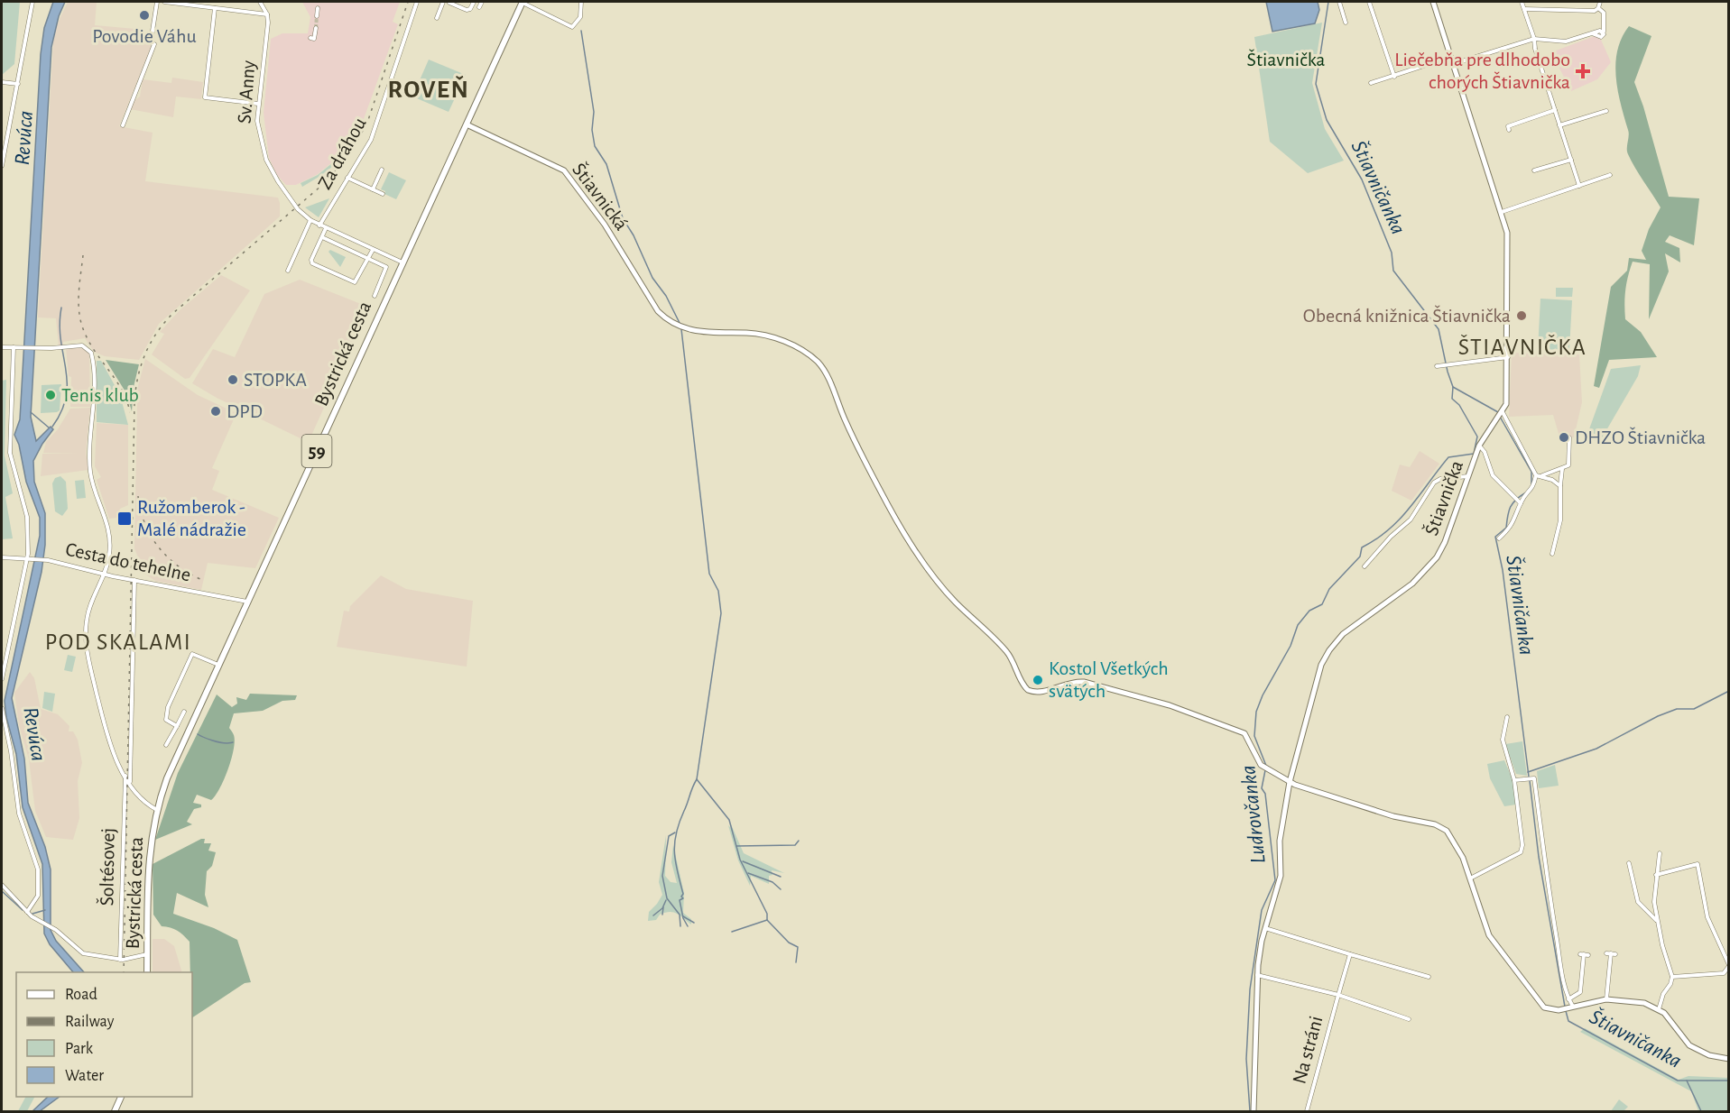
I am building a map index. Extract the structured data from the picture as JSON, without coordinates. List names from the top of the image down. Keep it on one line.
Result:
{"streets":{"main road":["Bystrická cesta","59"],"street":["Sv. Anny","Za dráhou","Štiavnická","Štiavnička","Cesta do tehelne","Šoltésovej","Na stráni"]},"crossings":[["Štiavnická","Bystrická cesta"],["Štiavnická","Štiavnička"],["Bystrická cesta","Cesta do tehelne"],["Štiavnička","Na stráni"]],"districts":["ROVEŇ","ŠTIAVNIČKA","POD SKALAMI"],"water":["Revúca","Štiavničanka","Ludrovčanka"],"parks":["Štiavnička"],"places":{"other":["Povodie Váhu","Obecná knižnica Štiavnička","STOPKA","Tenis klub","DPD","DHZO Štiavnička","Kostol Všetkých svätých"],"health":["Liečebňa pre dlhodobo chorých Štiavnička"],"transit":["Ružomberok - Malé nádražie"]},"legend":["Road","Railway","Park","Water"]}
